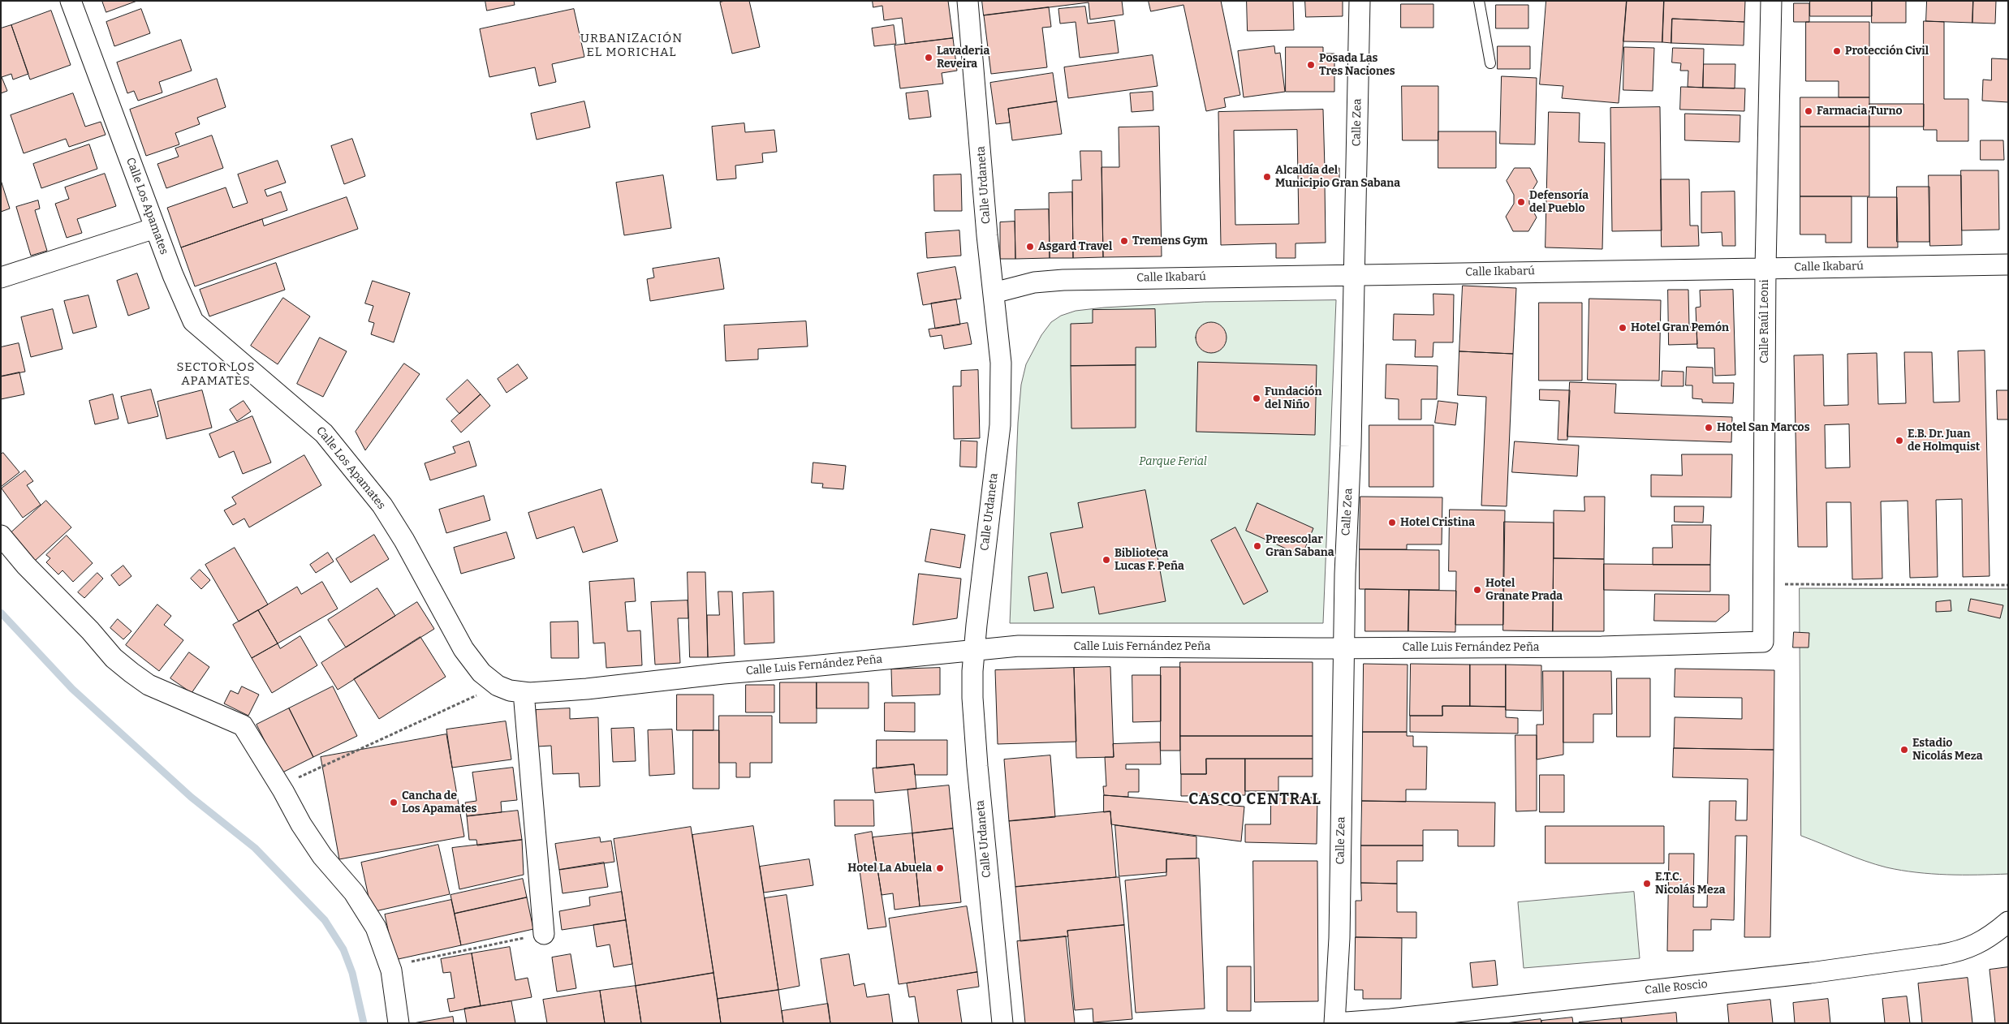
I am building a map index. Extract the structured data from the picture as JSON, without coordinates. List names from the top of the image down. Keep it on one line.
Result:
{"streets":{"street":["Calle Zea","Calle Urdaneta","Calle Los Apamates","Calle Ikabarú","Calle Raúl Leoni","Calle Luis Fernández Peña","Calle Roscio"]},"crossings":[["Calle Zea","Calle Ikabarú"],["Calle Zea","Calle Luis Fernández Peña"],["Calle Zea","Calle Roscio"],["Calle Urdaneta","Calle Ikabarú"],["Calle Urdaneta","Calle Luis Fernández Peña"],["Calle Los Apamates","Calle Luis Fernández Peña"],["Calle Ikabarú","Calle Raúl Leoni"],["Calle Raúl Leoni","Calle Luis Fernández Peña"]],"districts":["URBANIZACIÓN EL MORICHAL","SECTOR LOS APAMATES","CASCO CENTRAL"],"parks":["Parque Ferial"],"places":["Protección Civil","Lavaderia Reveira","Posada Las Tres Naciones","Farmacia Turno","Alcaldía del Municipio Gran Sabana","Defensoría del Pueblo","Tremens Gym","Asgard Travel","Hotel Gran Pemón","Fundación del Niño","Hotel San Marcos","E.B. Dr. Juan de Holmquist","Hotel Cristina","Preescolar Gran Sabana","Biblioteca Lucas F. Peña","Hotel Granate Prada","Estadio Nicolás Meza","Cancha de Los Apamates","Hotel La Abuela","E.T.C. Nicolás Meza"]}
